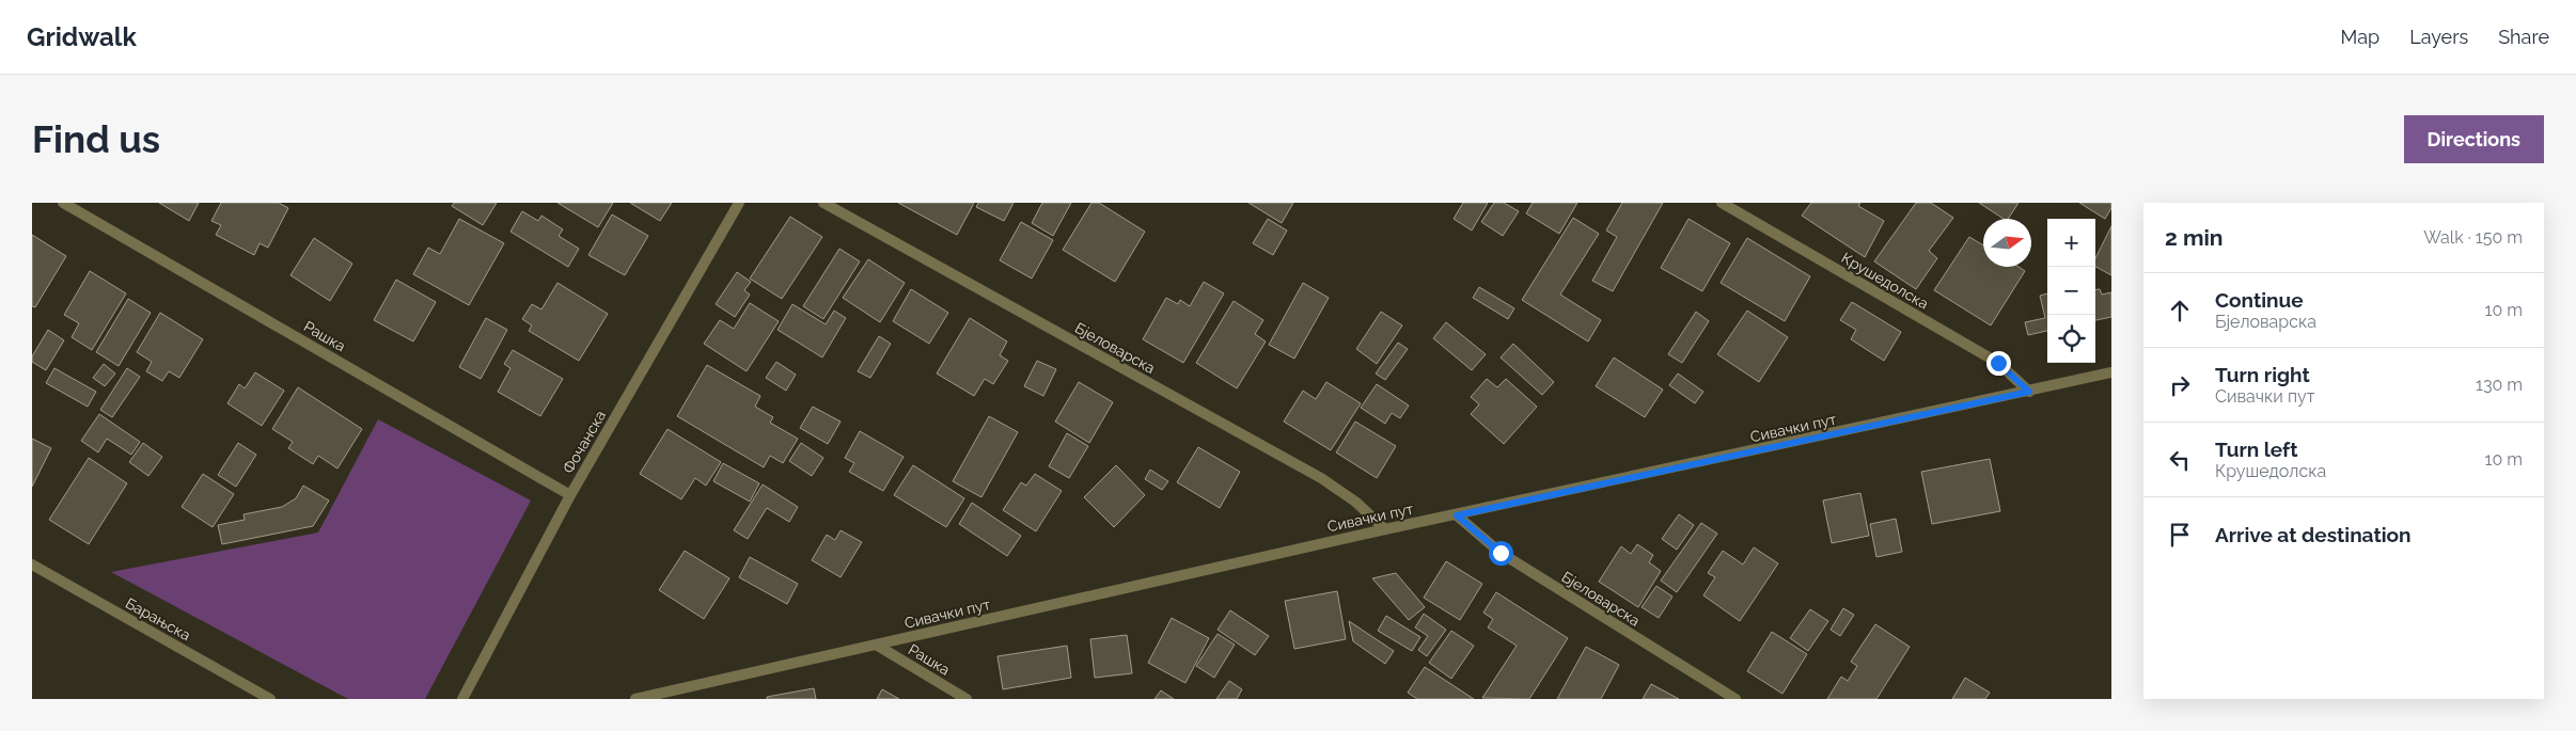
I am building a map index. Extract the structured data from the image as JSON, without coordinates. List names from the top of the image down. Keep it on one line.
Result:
{"streets":{"street":["Крушедолска","Рашка","Бјеловарска","Сивачки пут","Фочанска","Барањска"]},"crossings":[["Крушедолска","Сивачки пут"],["Рашка","Сивачки пут"],["Рашка","Фочанска"],["Бјеловарска","Сивачки пут"]],"north":"right","page":{"header":"Gridwalk","nav":["Map","Layers","Share"],"buttons":"Directions","title":"Find us","heading":["2 min","Walk · 150 m"],"map_buttons":["+","−"],"list":[["Continue","Бјеловарска","10 m"],["Turn right","Сивачки пут","130 m"],["Turn left","Крушедолска","10 m"],"Arrive at destination"]}}
